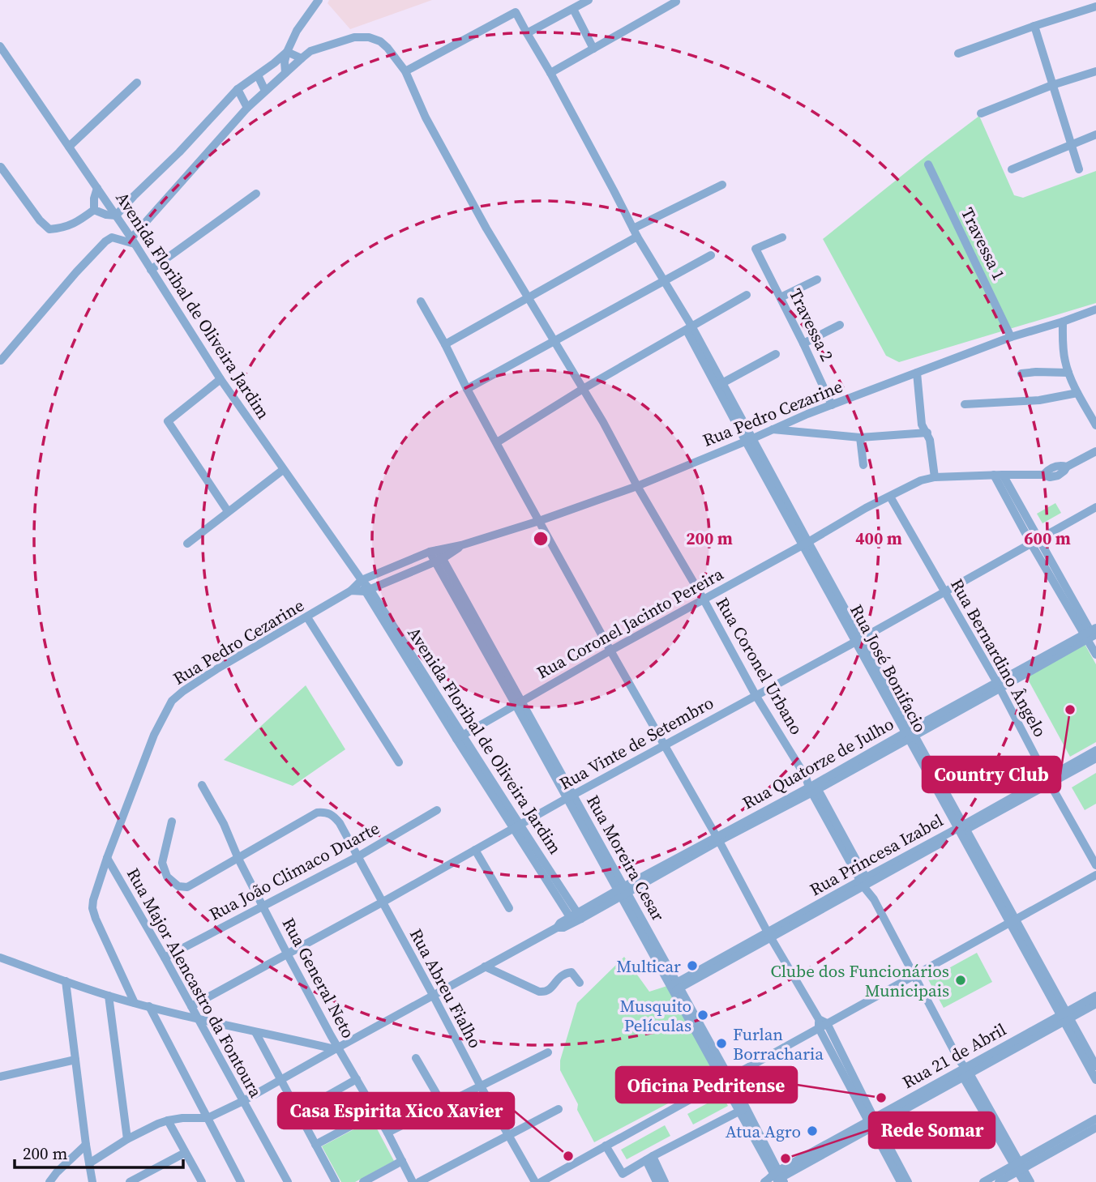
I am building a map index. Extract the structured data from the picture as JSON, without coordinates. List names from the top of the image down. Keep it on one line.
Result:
{"streets":{"street":["Travessa 1","Avenida Floribal de Oliveira Jardim","Travessa 2","Rua Pedro Cezarine","Rua Coronel Jacinto Pereira","Rua Bernardino Ângelo","Rua Coronel Urbano","Rua José Bonifacio","Rua Vinte de Setembro","Rua Quatorze de Julho","Rua Princesa Izabel","Rua Moreira Cesar","Rua João Climaco Duarte","Rua General Neto","Rua Major Alencastro da Fontoura","Rua Abreu Fialho","Rua 21 de Abril"]},"crossings":[["Travessa 1","Rua Pedro Cezarine"],["Avenida Floribal de Oliveira Jardim","Rua Pedro Cezarine"],["Avenida Floribal de Oliveira Jardim","Rua Coronel Jacinto Pereira"],["Avenida Floribal de Oliveira Jardim","Rua Vinte de Setembro"],["Avenida Floribal de Oliveira Jardim","Rua Quatorze de Julho"],["Travessa 2","Rua Pedro Cezarine"],["Rua Pedro Cezarine","Rua Coronel Urbano"],["Rua Pedro Cezarine","Rua José Bonifacio"],["Rua Pedro Cezarine","Rua Moreira Cesar"],["Rua Pedro Cezarine","Rua Major Alencastro da Fontoura"],["Rua Coronel Jacinto Pereira","Rua Bernardino Ângelo"],["Rua Coronel Jacinto Pereira","Rua Coronel Urbano"],["Rua Coronel Jacinto Pereira","Rua José Bonifacio"],["Rua Coronel Jacinto Pereira","Rua Moreira Cesar"],["Rua Bernardino Ângelo","Rua Vinte de Setembro"],["Rua Bernardino Ângelo","Rua Quatorze de Julho"],["Rua Bernardino Ângelo","Rua Princesa Izabel"],["Rua Coronel Urbano","Rua José Bonifacio"],["Rua Coronel Urbano","Rua Vinte de Setembro"],["Rua Coronel Urbano","Rua Quatorze de Julho"],["Rua Coronel Urbano","Rua Princesa Izabel"],["Rua Coronel Urbano","Rua 21 de Abril"],["Rua José Bonifacio","Rua Vinte de Setembro"],["Rua José Bonifacio","Rua Quatorze de Julho"],["Rua José Bonifacio","Rua Princesa Izabel"],["Rua José Bonifacio","Rua 21 de Abril"],["Rua Vinte de Setembro","Rua Moreira Cesar"],["Rua Vinte de Setembro","Rua General Neto"],["Rua Vinte de Setembro","Rua Major Alencastro da Fontoura"],["Rua Vinte de Setembro","Rua Abreu Fialho"],["Rua Quatorze de Julho","Rua Moreira Cesar"],["Rua Quatorze de Julho","Rua General Neto"],["Rua Quatorze de Julho","Rua Major Alencastro da Fontoura"],["Rua Quatorze de Julho","Rua Abreu Fialho"],["Rua Princesa Izabel","Rua Moreira Cesar"],["Rua Moreira Cesar","Rua 21 de Abril"],["Rua João Climaco Duarte","Rua General Neto"],["Rua João Climaco Duarte","Rua Major Alencastro da Fontoura"],["Rua João Climaco Duarte","Rua Abreu Fialho"],["Rua General Neto","Rua Abreu Fialho"]],"places":["Country Club","Multicar","Clube dos Funcionários Municipais","Musquito Películas","Furlan Borracharia","Oficina Pedritense","Atua Agro","Casa Espirita Xico Xavier","Rede Somar"],"scale_bar":"200 m","rings":["200 m","400 m","600 m"]}
